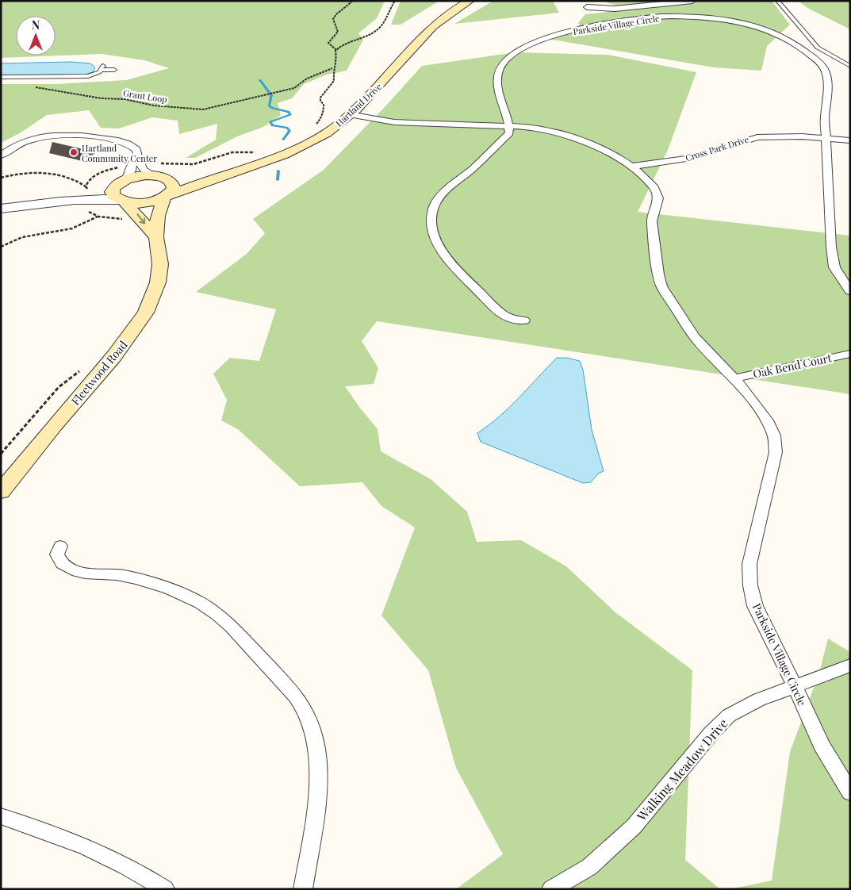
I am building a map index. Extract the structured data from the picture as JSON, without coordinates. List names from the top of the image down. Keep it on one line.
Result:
{"streets":{"main road":["Hartland Drive","Fleetwood Road"],"street":["Parkside Village Circle","Cross Park Drive","Oak Bend Court","Walking Meadow Drive"],"path":["Grant Loop"]},"crossings":[["Parkside Village Circle","Hartland Drive"],["Parkside Village Circle","Cross Park Drive"],["Parkside Village Circle","Oak Bend Court"],["Parkside Village Circle","Walking Meadow Drive"],["Hartland Drive","Fleetwood Road"]],"places":["Hartland Community Center"],"north":"top"}
